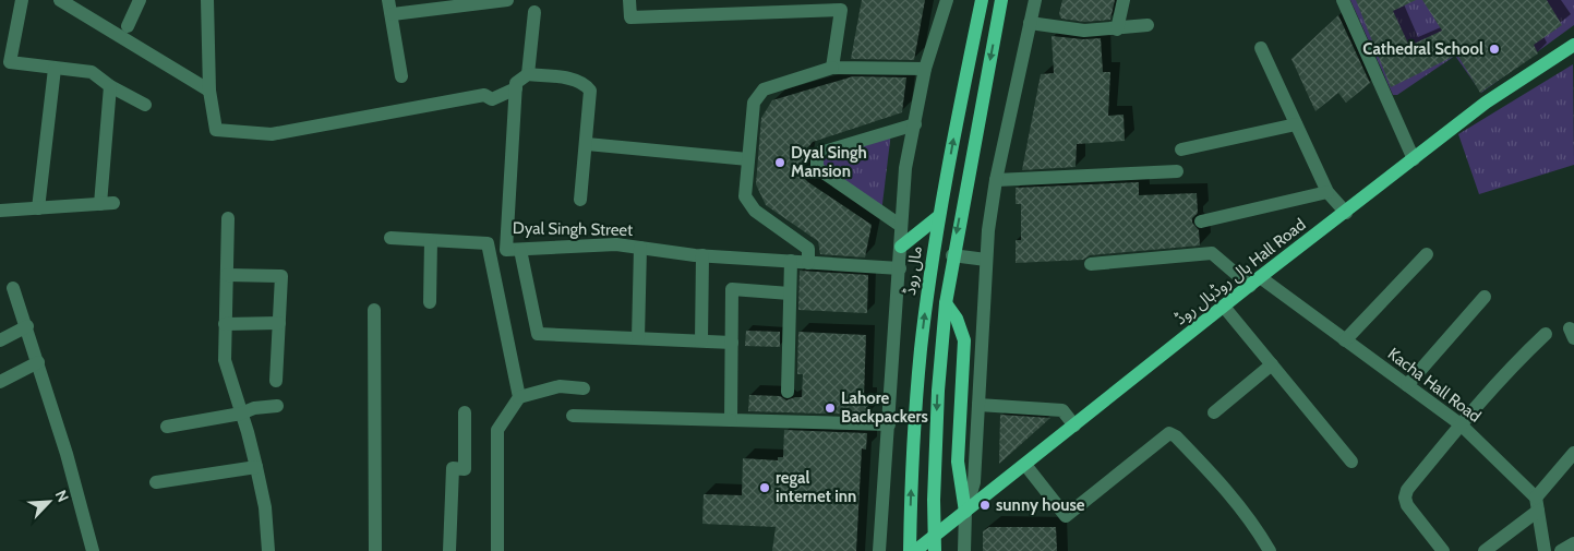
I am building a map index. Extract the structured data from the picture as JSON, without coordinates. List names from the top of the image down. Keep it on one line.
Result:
{"streets":{"main road":["مال روڈ","ہال روڈہال روڈ Hall Road"],"street":["Dyal Singh Street","Kacha Hall Road"]},"crossings":[["ہال روڈہال روڈ Hall Road","Kacha Hall Road"]],"places":["Cathedral School","Dyal Singh Mansion","Lahore Backpackers","regal internet inn","sunny house"],"north":"top right"}
